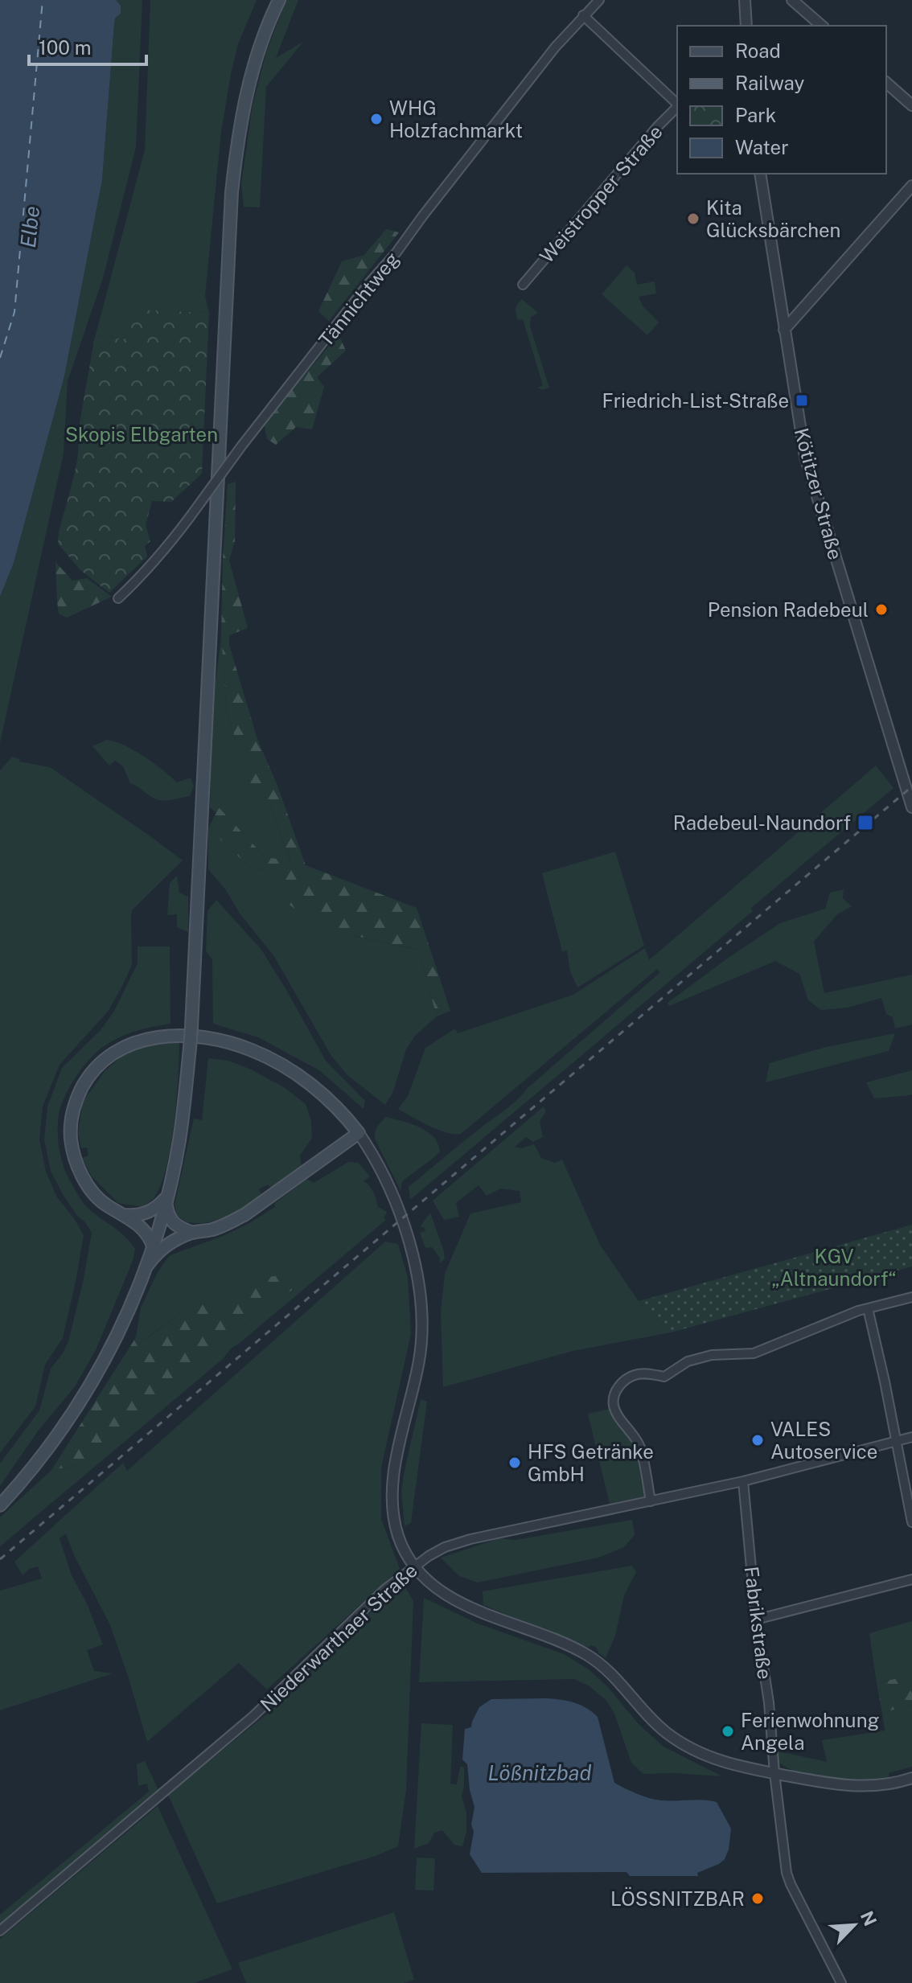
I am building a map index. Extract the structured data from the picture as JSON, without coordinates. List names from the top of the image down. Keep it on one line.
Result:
{"streets":{"street":["Weistropper Straße","Tännichtweg","Kötitzer Straße","Fabrikstraße","Niederwarthaer Straße"]},"crossings":[["Fabrikstraße","Niederwarthaer Straße"]],"water":["Elbe","Lößnitzbad"],"parks":["Skopis Elbgarten","KGV „Altnaundorf“"],"places":{"other":["WHG Holzfachmarkt","Kita Glücksbärchen","Pension Radebeul","VALES Autoservice","HFS Getränke GmbH","Ferienwohnung Angela","LÖSSNITZBAR"],"transit":["Friedrich-List-Straße","Radebeul-Naundorf"]},"legend":["Road","Railway","Park","Water"],"scale_bar":"100 m","north":"top right"}
